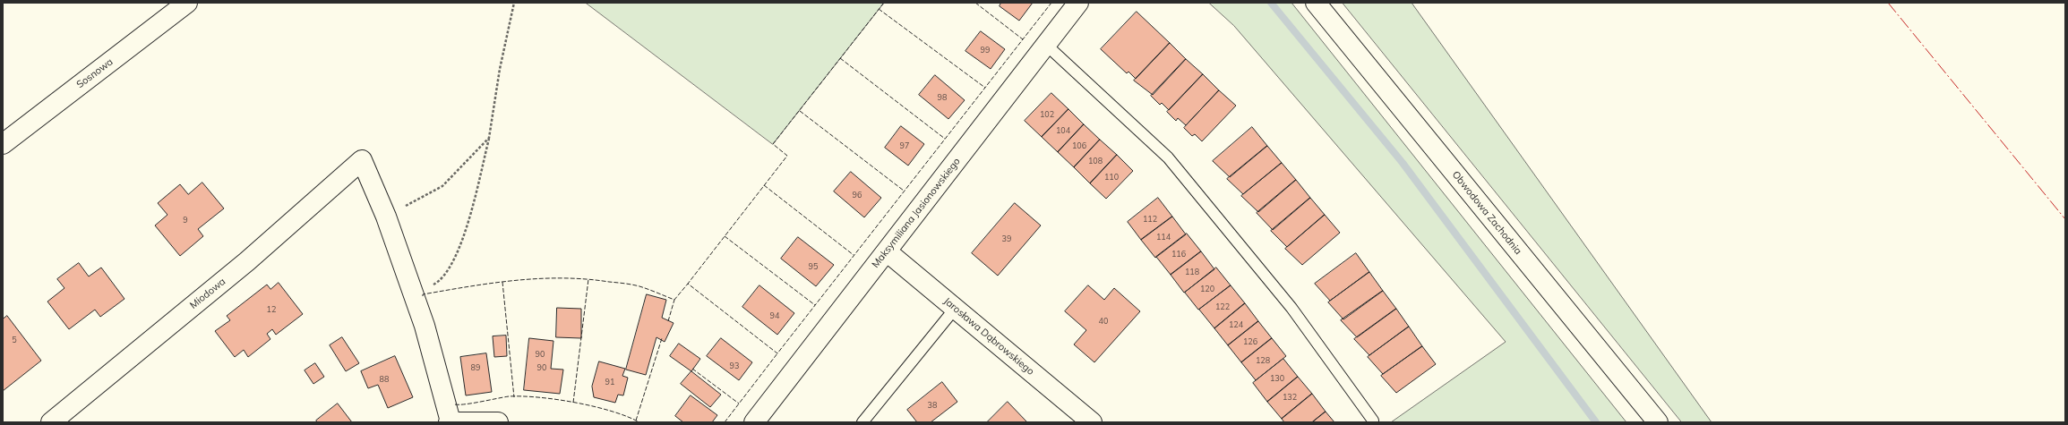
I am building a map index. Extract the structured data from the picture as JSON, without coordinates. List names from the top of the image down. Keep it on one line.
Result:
{"streets":{"street":["Sosnowa","Maksymiliana Jasionowskiego","Obwodowa Zachodnia","Miodowa","Jarosława Dąbrowskiego"]},"crossings":[["Maksymiliana Jasionowskiego","Jarosława Dąbrowskiego"]],"house_numbers":["99","98","102","104","97","106","108","110","96","112","9","114","39","116","95","118","120","122","12","94","40","124","5","126","90","128","93","89","90","130","88","91","132","38"]}
